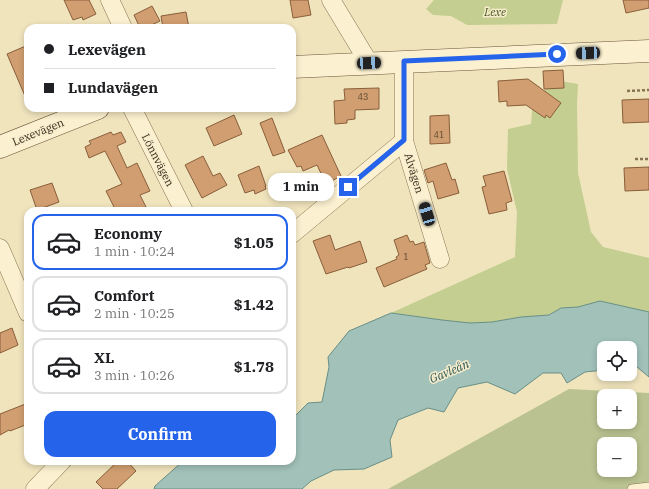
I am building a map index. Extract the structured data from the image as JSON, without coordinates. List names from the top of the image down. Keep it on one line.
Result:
{"streets":{"street":["Lexevägen","Lönnvägen","Alvägen"]},"water":["Gavleån"],"parks":["Lexe"],"house_numbers":["43","41","1"],"page":{"banner":["Lexevägen","Lundavägen"],"bubble":"1 min","list":[{"name":"Economy","note":"1 min · 10:24","value":"$1.05"},{"name":"Comfort","note":"2 min · 10:25","value":"$1.42"},{"name":"XL","note":"3 min · 10:26","value":"$1.78"}],"map_buttons":["+","−"],"buttons":"Confirm"}}
